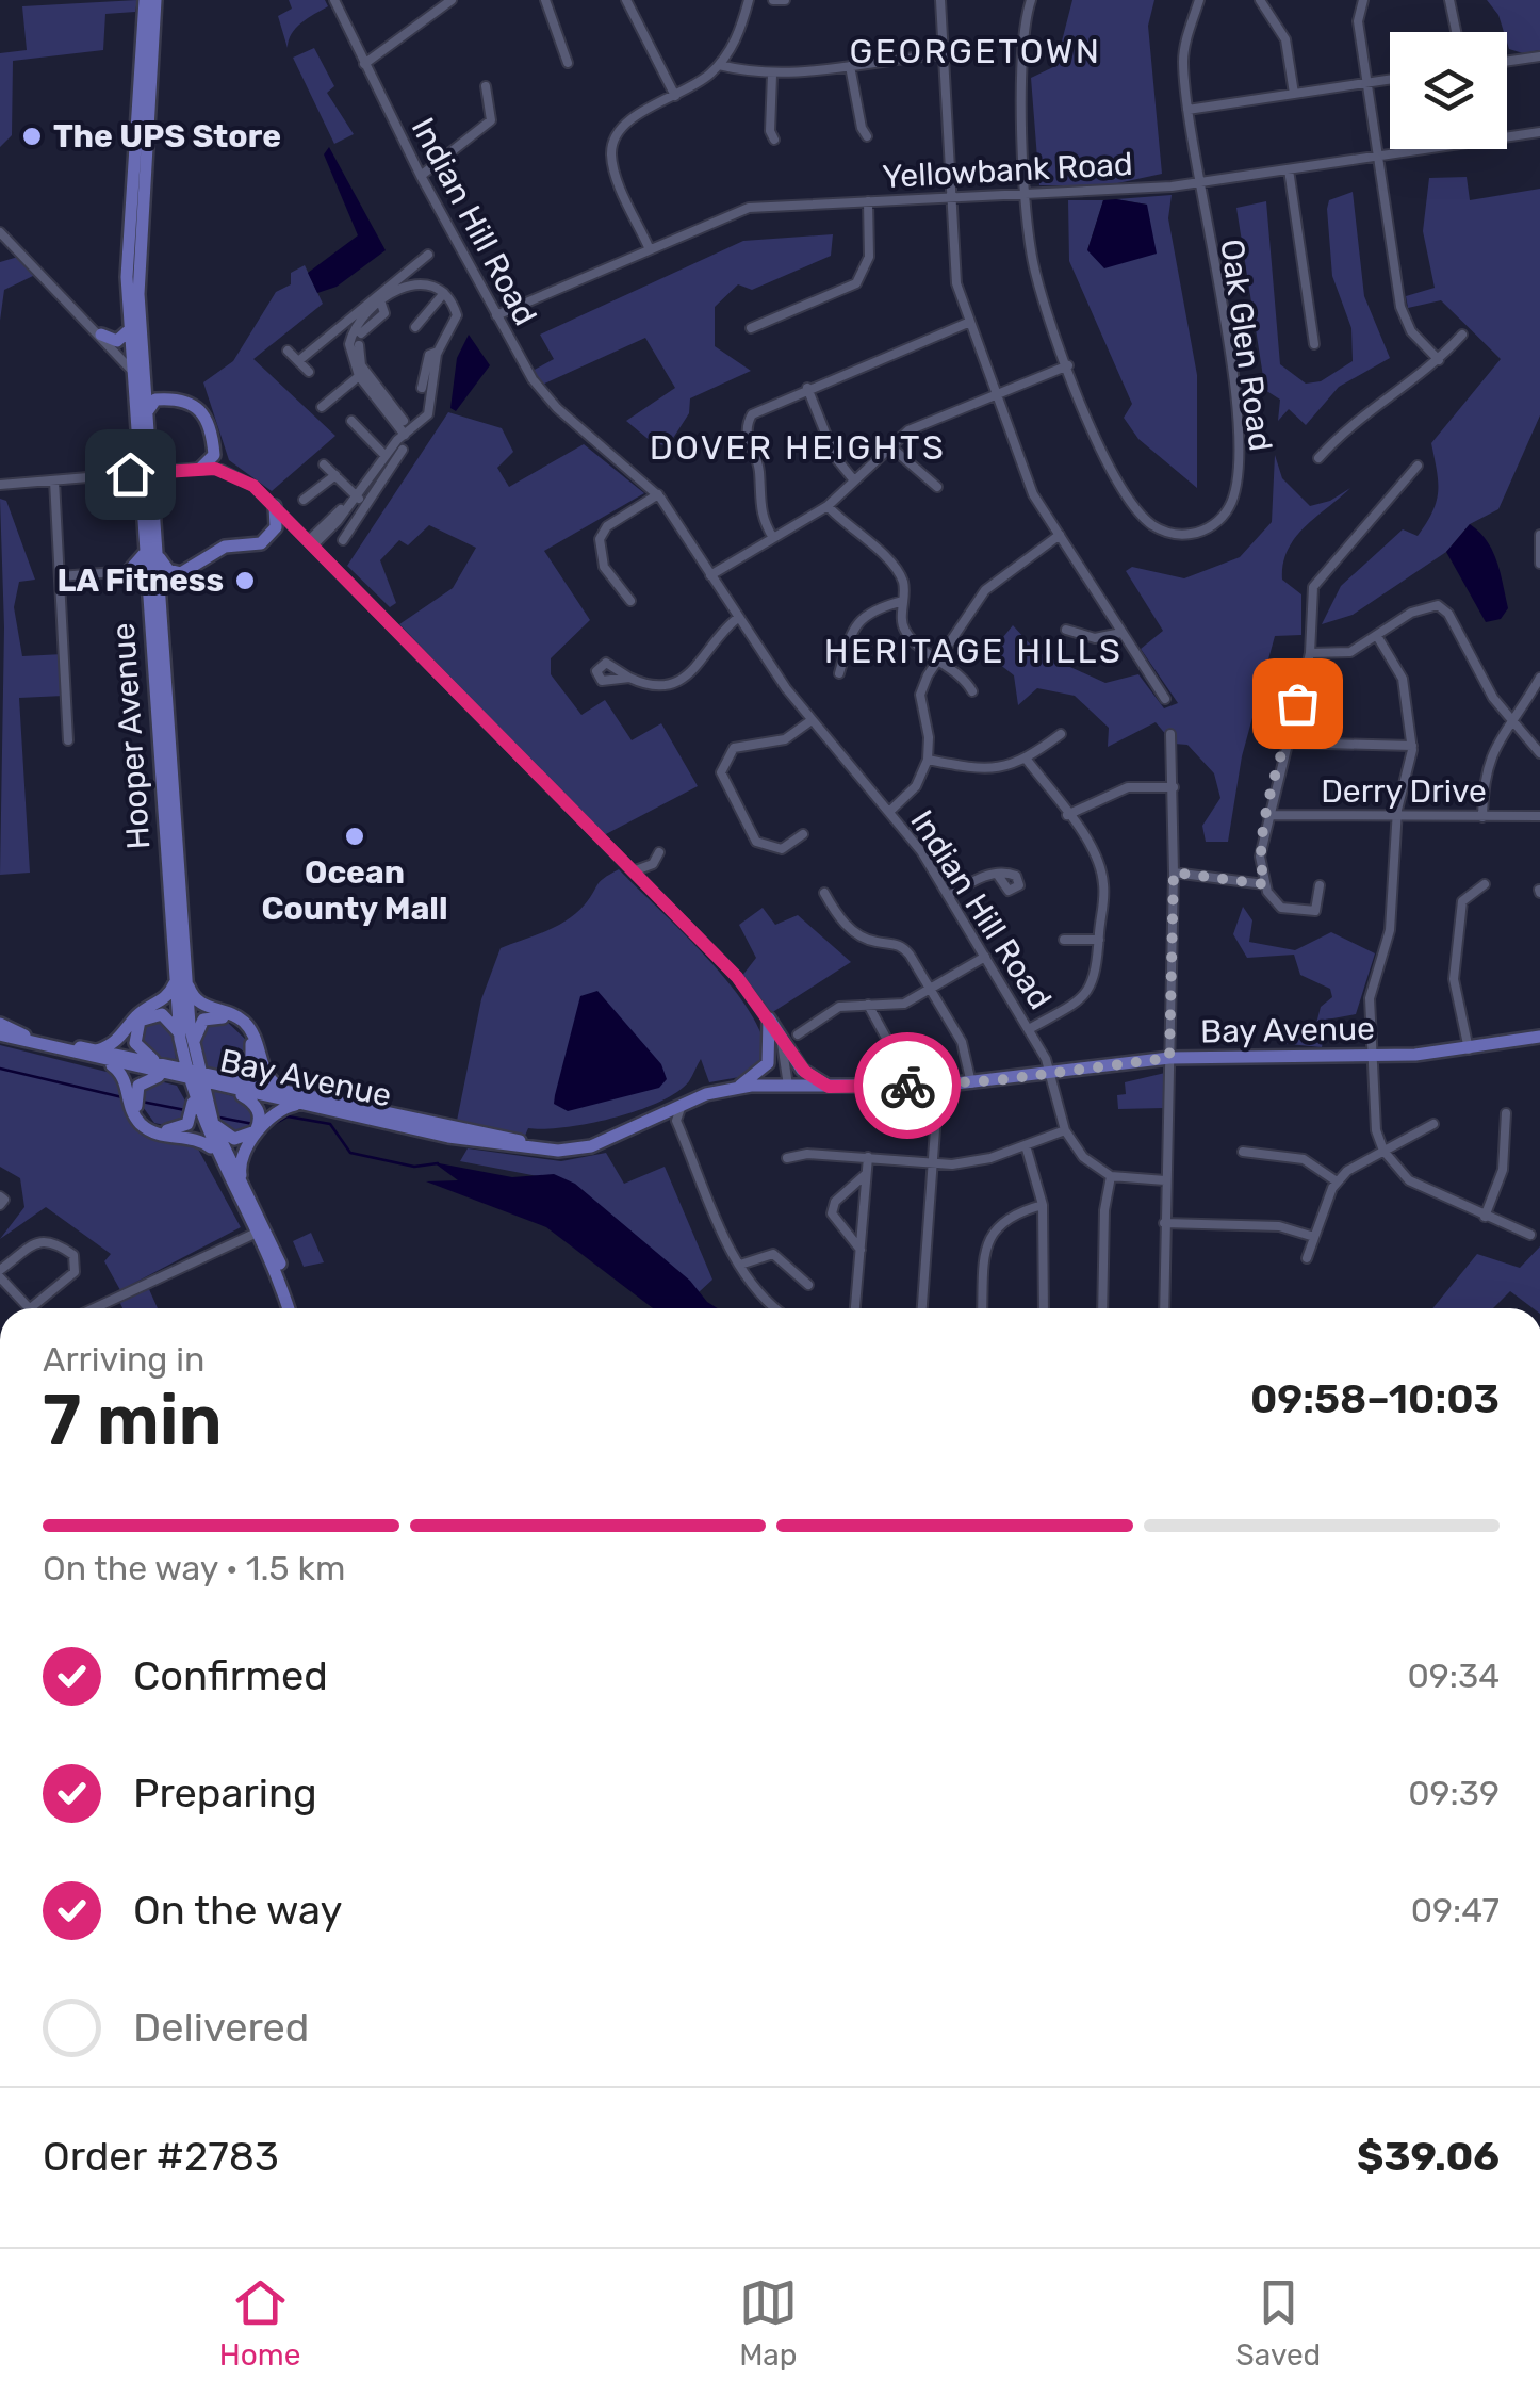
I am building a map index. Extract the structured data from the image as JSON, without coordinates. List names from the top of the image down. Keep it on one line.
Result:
{"streets":{"main road":["Hooper Avenue","Bay Avenue"],"street":["Yellowbank Road","Indian Hill Road","Oak Glen Road","Derry Drive"]},"crossings":[["Yellowbank Road","Indian Hill Road"],["Yellowbank Road","Oak Glen Road"],["Indian Hill Road","Bay Avenue"],["Hooper Avenue","Bay Avenue"]],"districts":["GEORGETOWN","DOVER HEIGHTS","HERITAGE HILLS"],"places":["The UPS Store","LA Fitness","Ocean County Mall"],"page":{"heading":["7 min","Arriving in","09:58–10:03"],"panel":["Order #2783","$39.06"],"bar":"On the way · 1.5 km","list":[["Confirmed","09:34"],["Preparing","09:39"],["On the way","09:47"],"Delivered"],"tabs":["Home","Map","Saved"]}}
